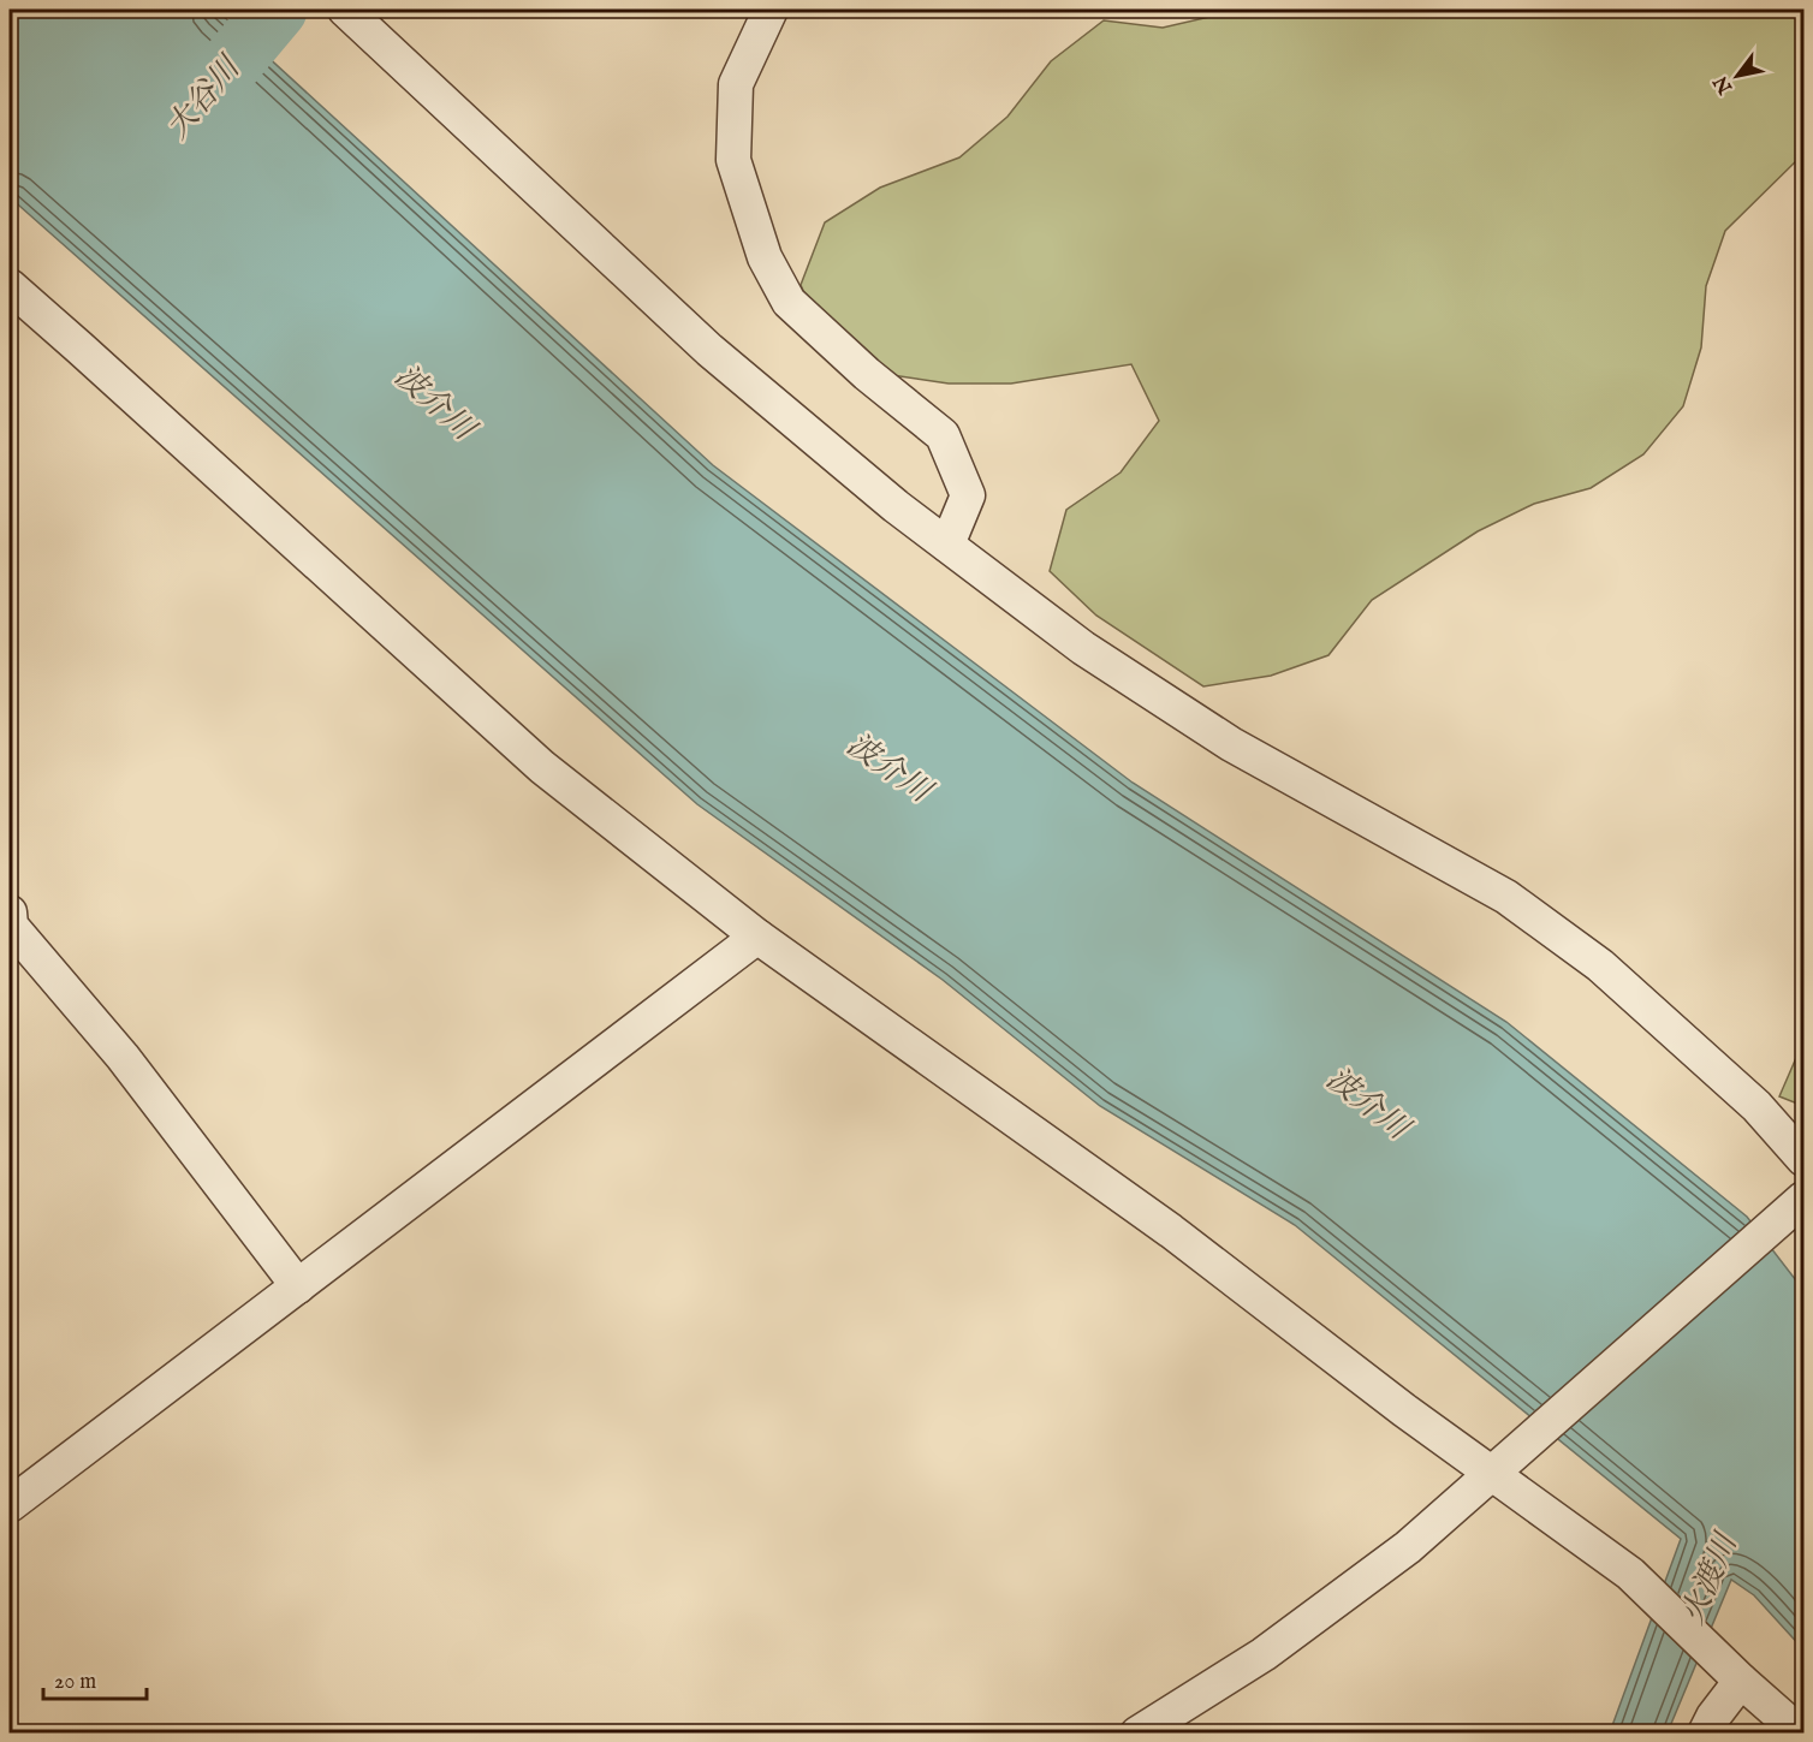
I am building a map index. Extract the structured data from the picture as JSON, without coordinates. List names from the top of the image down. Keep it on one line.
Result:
{"water":["大谷川","波介川","火渡川"],"scale_bar":"20 m","north":"bottom left"}
